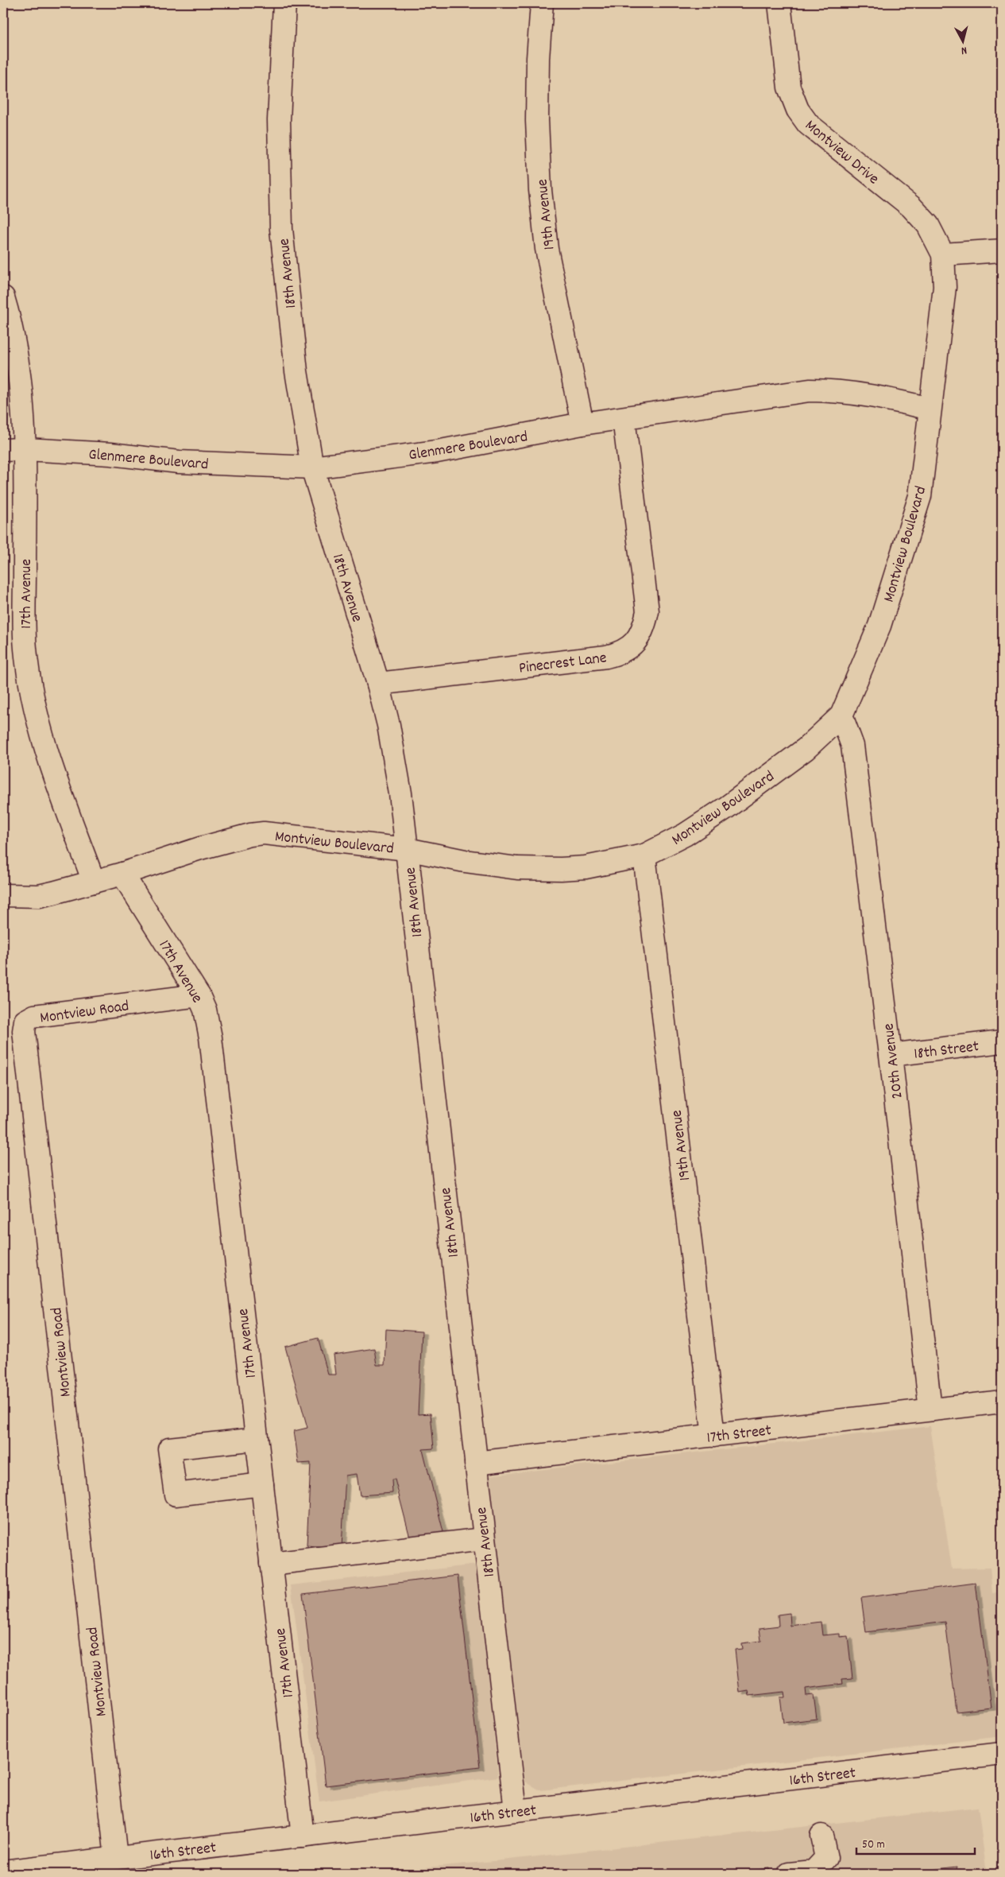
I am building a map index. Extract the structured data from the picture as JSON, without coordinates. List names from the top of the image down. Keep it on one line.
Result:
{"streets":{"street":["Montview Drive","19th Avenue","18th Avenue","Glenmere Boulevard","Montview Boulevard","17th Avenue","Pinecrest Lane","Montview Road","18th Street","20th Avenue","17th Street","16th Street"]},"crossings":[["Montview Drive","Montview Boulevard"],["19th Avenue","Glenmere Boulevard"],["19th Avenue","Montview Boulevard"],["19th Avenue","17th Street"],["18th Avenue","Glenmere Boulevard"],["18th Avenue","Montview Boulevard"],["18th Avenue","Pinecrest Lane"],["18th Avenue","17th Street"],["18th Avenue","16th Street"],["Glenmere Boulevard","Montview Boulevard"],["Glenmere Boulevard","17th Avenue"],["Glenmere Boulevard","Pinecrest Lane"],["Montview Boulevard","17th Avenue"],["Montview Boulevard","20th Avenue"],["17th Avenue","Montview Road"],["17th Avenue","16th Street"],["Montview Road","16th Street"],["18th Street","20th Avenue"],["20th Avenue","17th Street"]],"scale_bar":"50 m","north":"bottom"}
